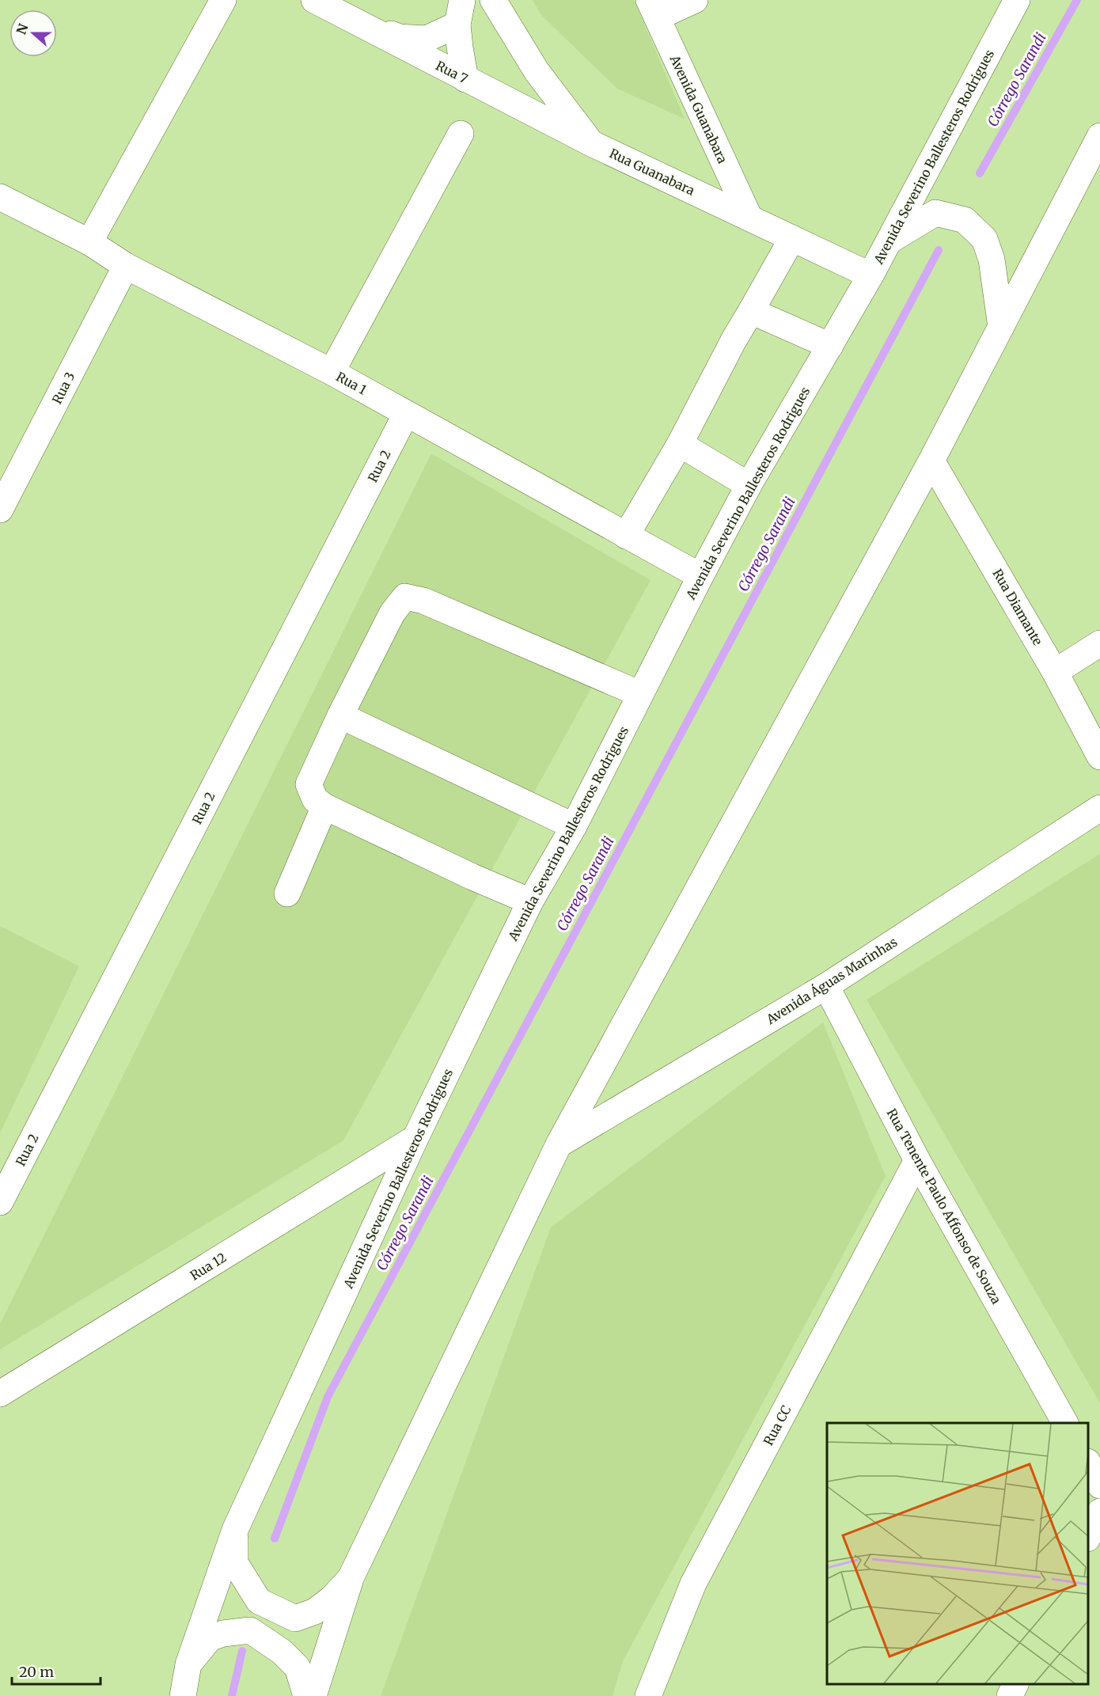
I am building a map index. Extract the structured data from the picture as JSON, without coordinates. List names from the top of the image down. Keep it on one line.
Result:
{"streets":{"street":["Rua 7","Avenida Guanabara","Avenida Severino Ballesteros Rodrigues","Rua Guanabara","Rua 1","Rua 3","Rua 2","Rua Diamante","Avenida Águas Marinhas","Rua Tenente Paulo Affonso de Souza","Rua 12","Rua CC"]},"crossings":[["Rua 7","Rua Guanabara"],["Avenida Guanabara","Rua Guanabara"],["Avenida Severino Ballesteros Rodrigues","Rua Guanabara"],["Avenida Severino Ballesteros Rodrigues","Rua 1"],["Avenida Severino Ballesteros Rodrigues","Rua 12"],["Rua 1","Rua 3"],["Rua 1","Rua 2"],["Avenida Águas Marinhas","Rua Tenente Paulo Affonso de Souza"],["Rua Tenente Paulo Affonso de Souza","Rua CC"]],"water":["Córrego Sarandi"],"scale_bar":"20 m","north":"left"}
